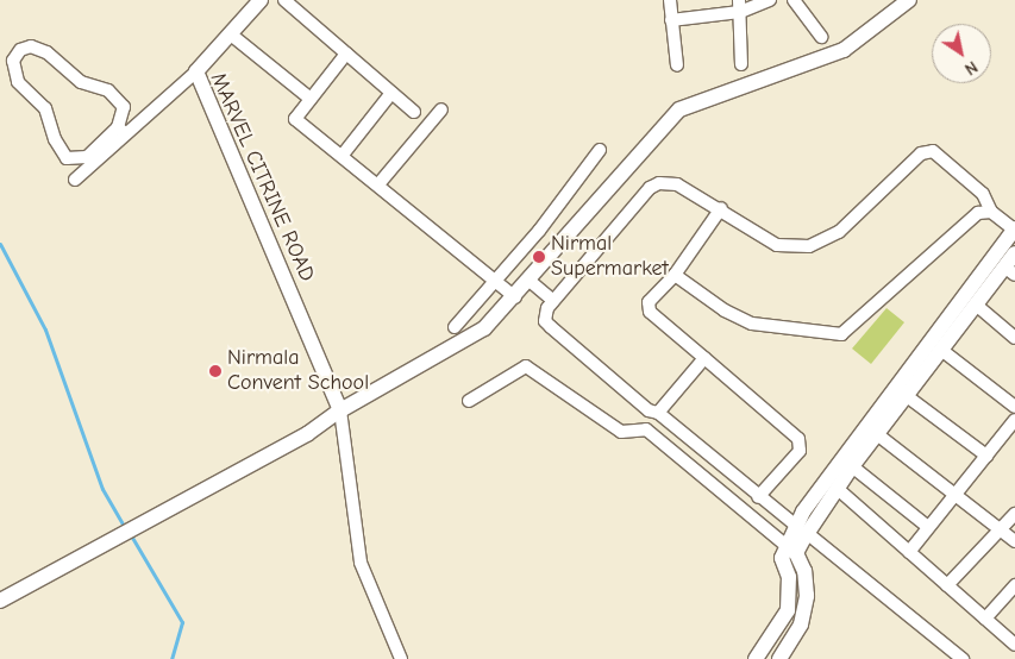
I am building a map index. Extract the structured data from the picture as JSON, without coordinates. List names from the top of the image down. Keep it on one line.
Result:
{"streets":{"street":["MARVEL CITRINE ROAD"]},"places":["Nirmal Supermarket","Nirmala Convent School"],"north":"bottom right"}
